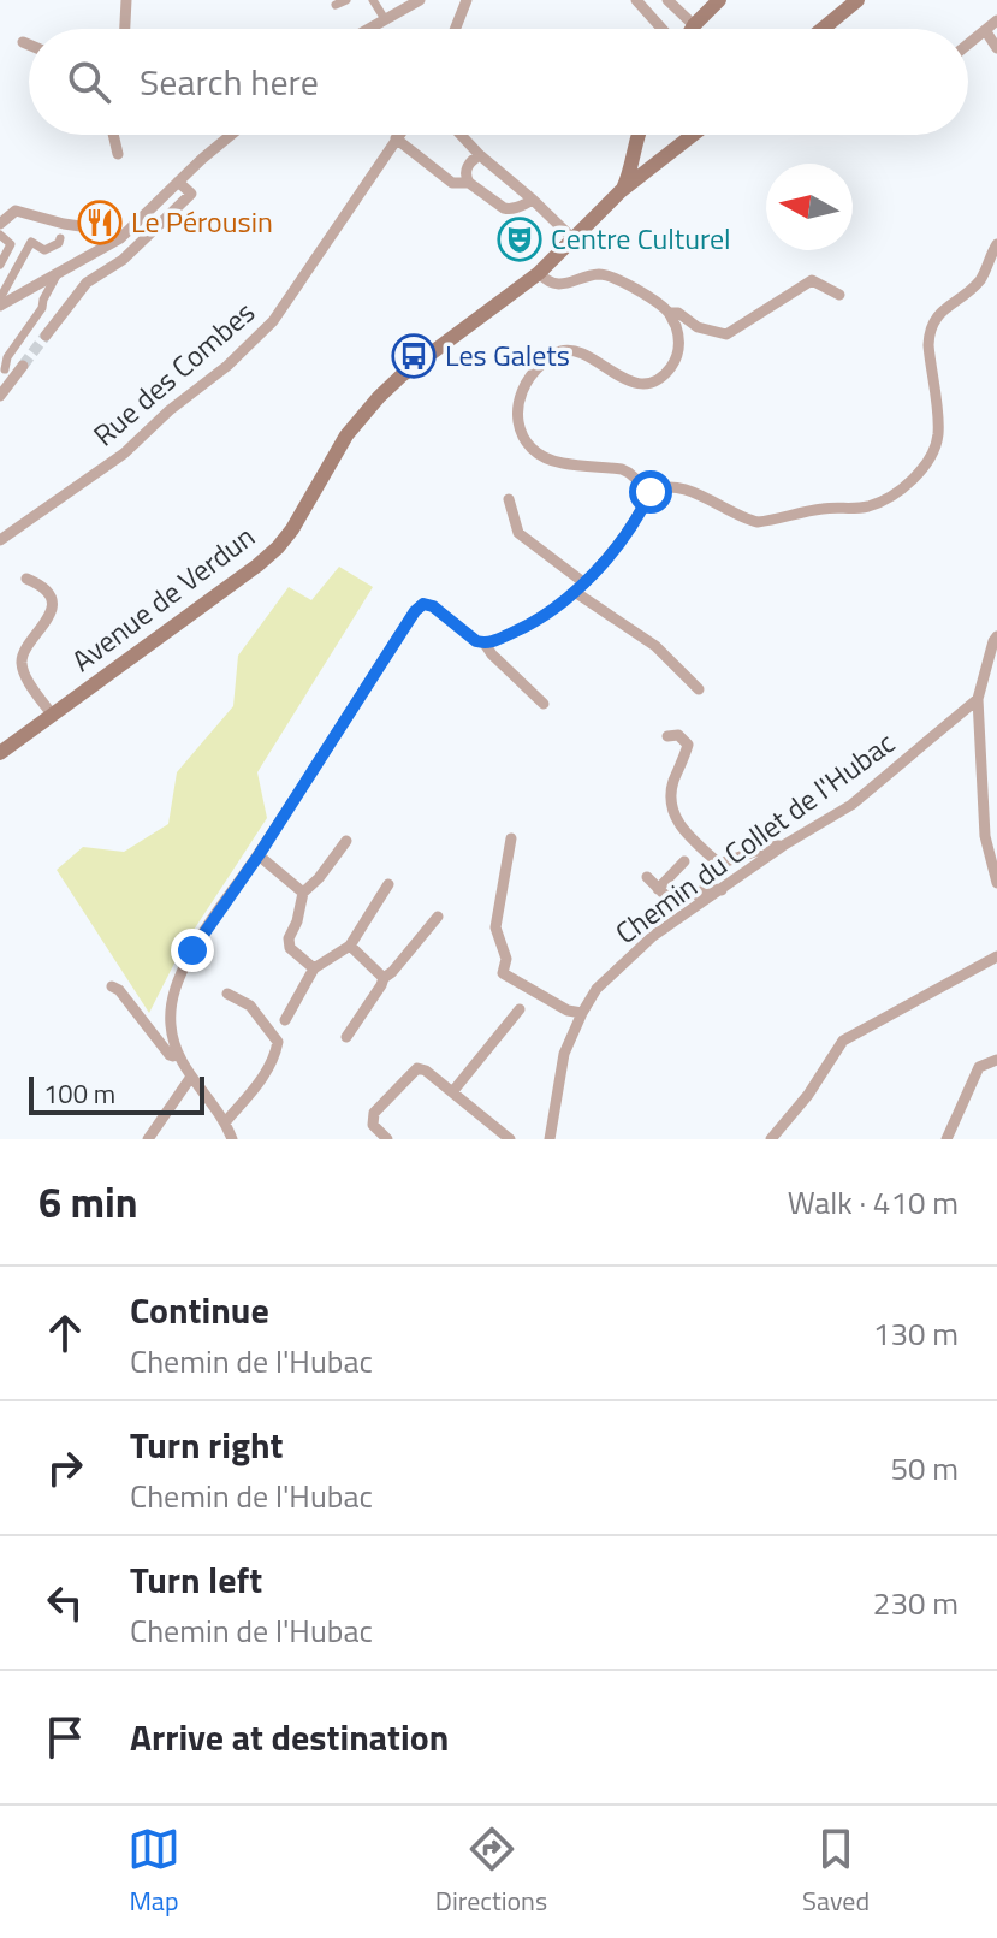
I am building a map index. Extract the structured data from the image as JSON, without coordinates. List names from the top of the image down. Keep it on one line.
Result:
{"streets":{"main road":["Avenue de Verdun"],"street":["Rue des Combes","Chemin du Collet de l'Hubac"]},"places":{"restaurant":["Le Pérousin"],"theatre":["Centre Culturel"],"bus stop":["Les Galets"]},"scale_bar":"100 m","north":"left","page":{"search":"Search here","scale":"100 m","heading":["6 min","Walk · 410 m"],"list":[["Continue","Chemin de l'Hubac","130 m"],["Turn right","Chemin de l'Hubac","50 m"],["Turn left","Chemin de l'Hubac","230 m"],"Arrive at destination"],"nav":["Map","Directions","Saved"]}}
